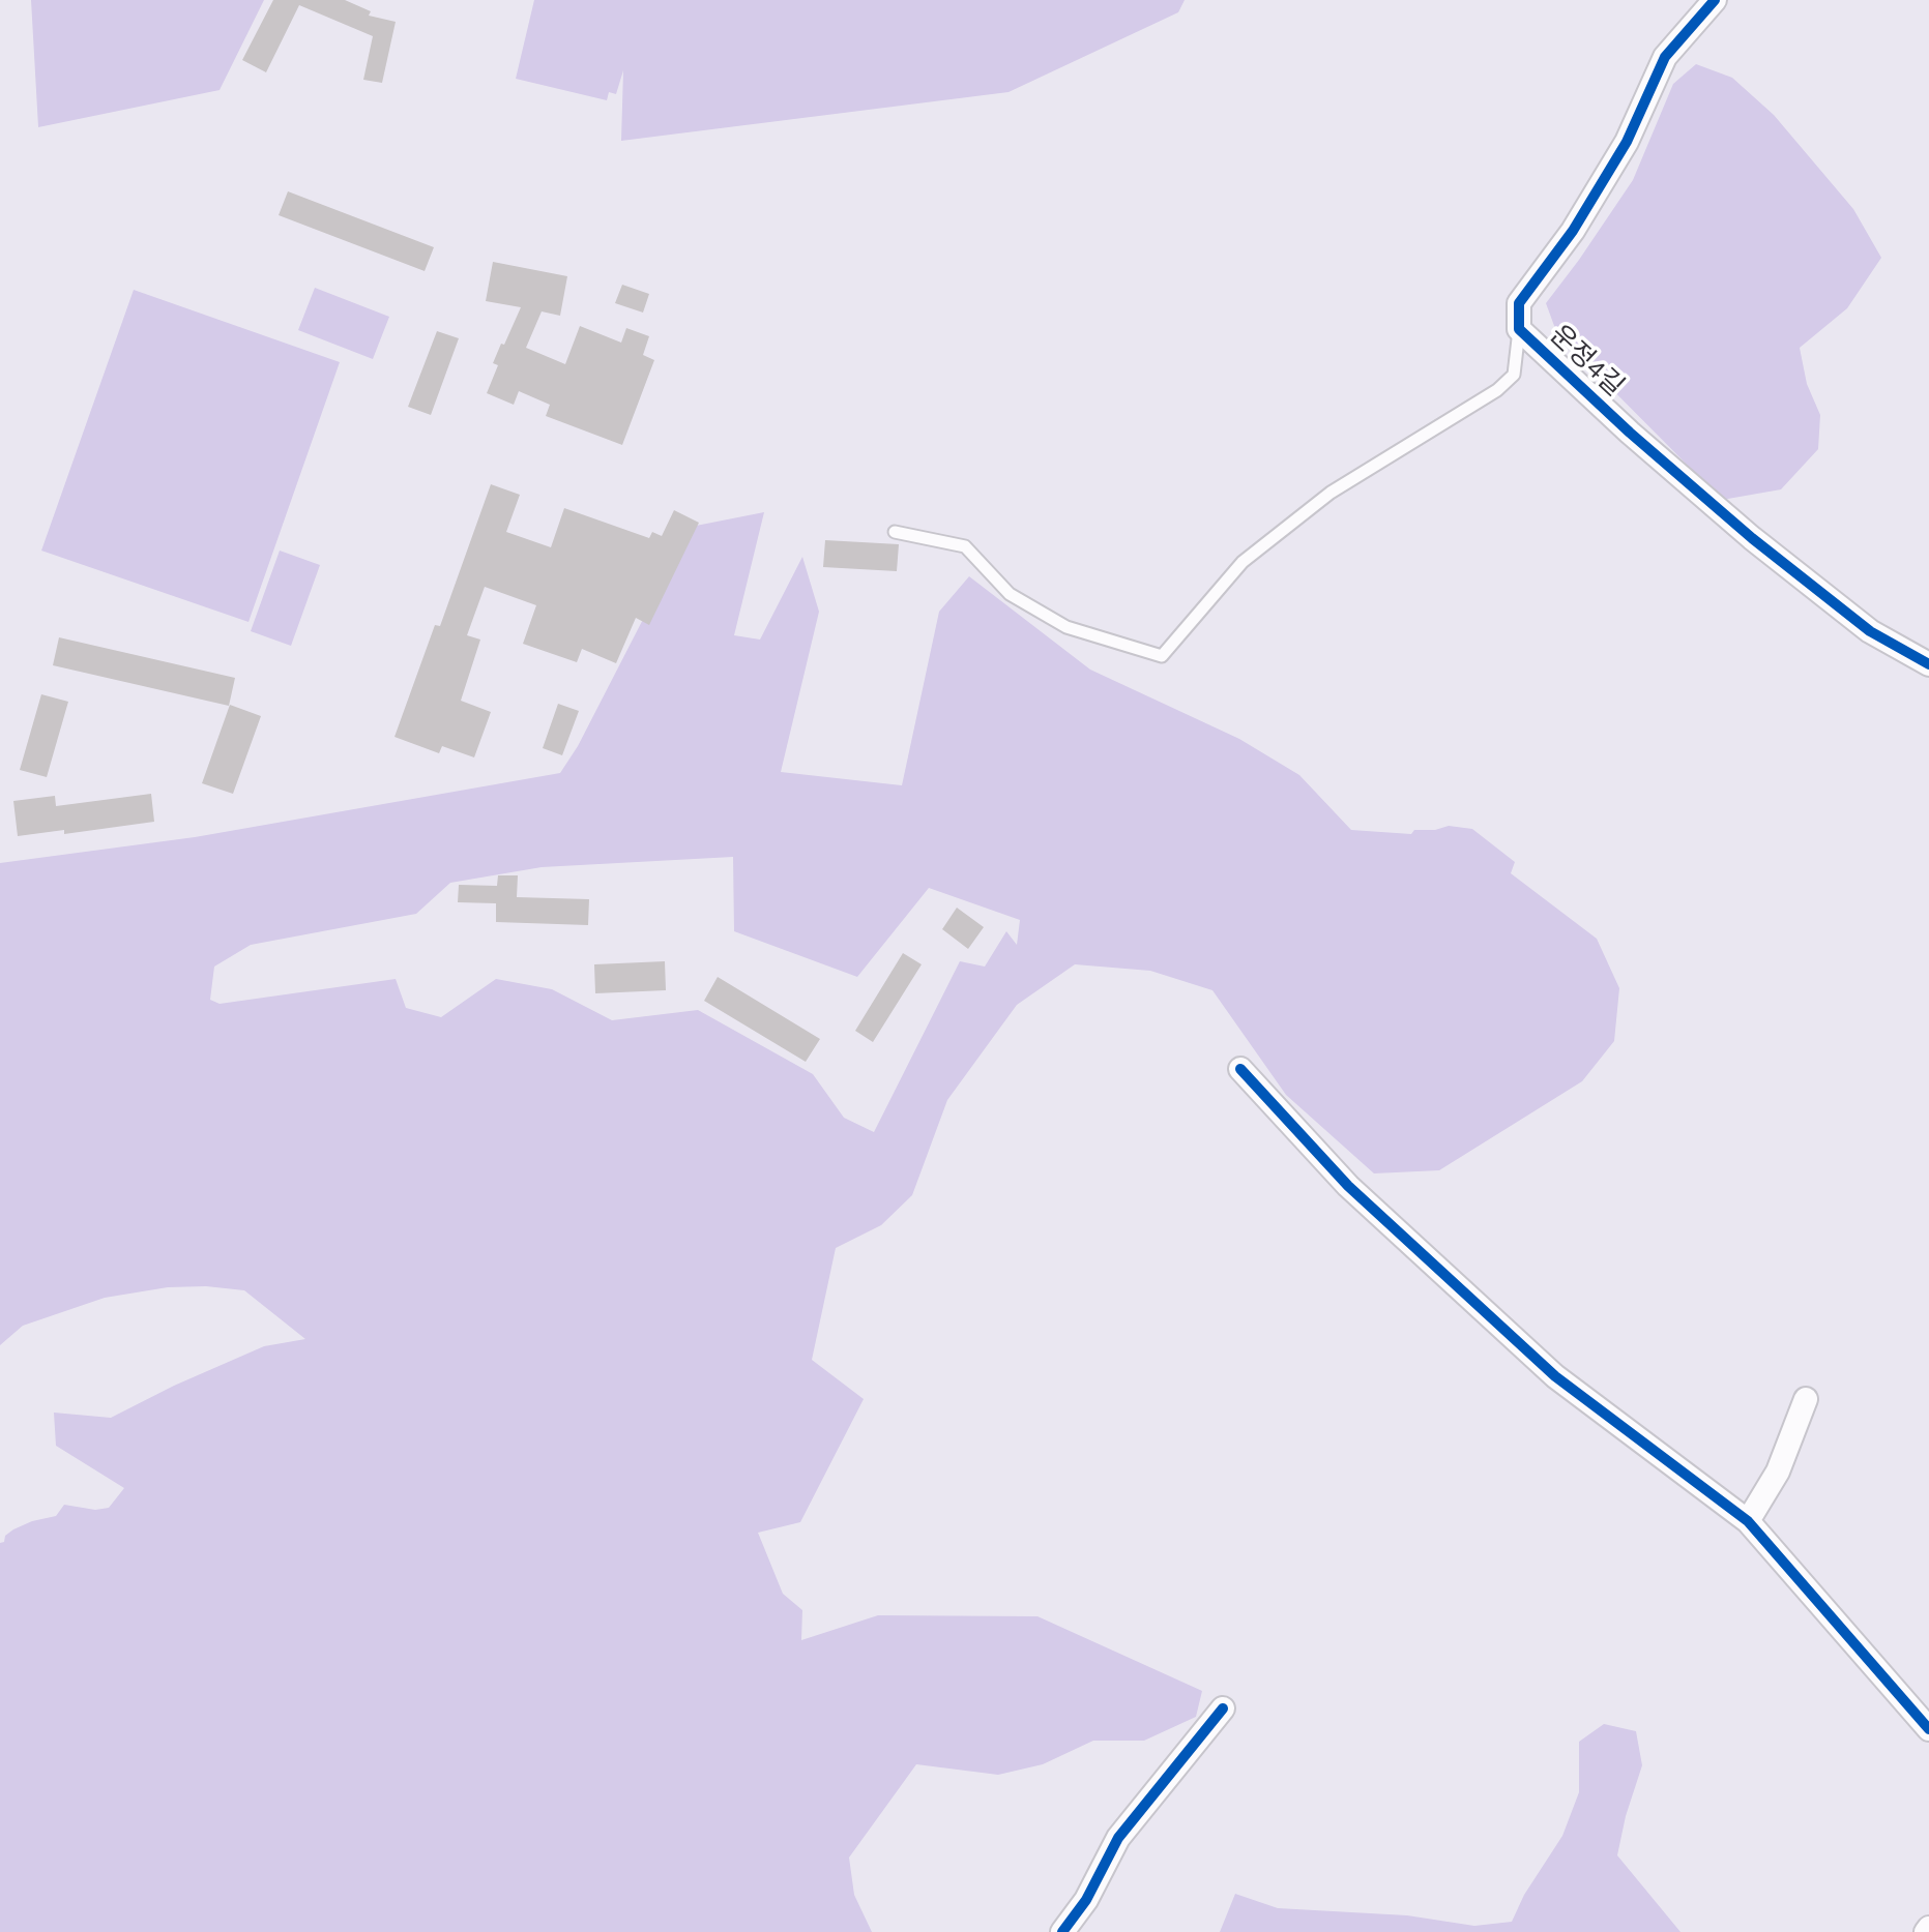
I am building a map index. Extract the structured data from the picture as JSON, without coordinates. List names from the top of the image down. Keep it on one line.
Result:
{"streets":{"street":["운정4길"]}}
